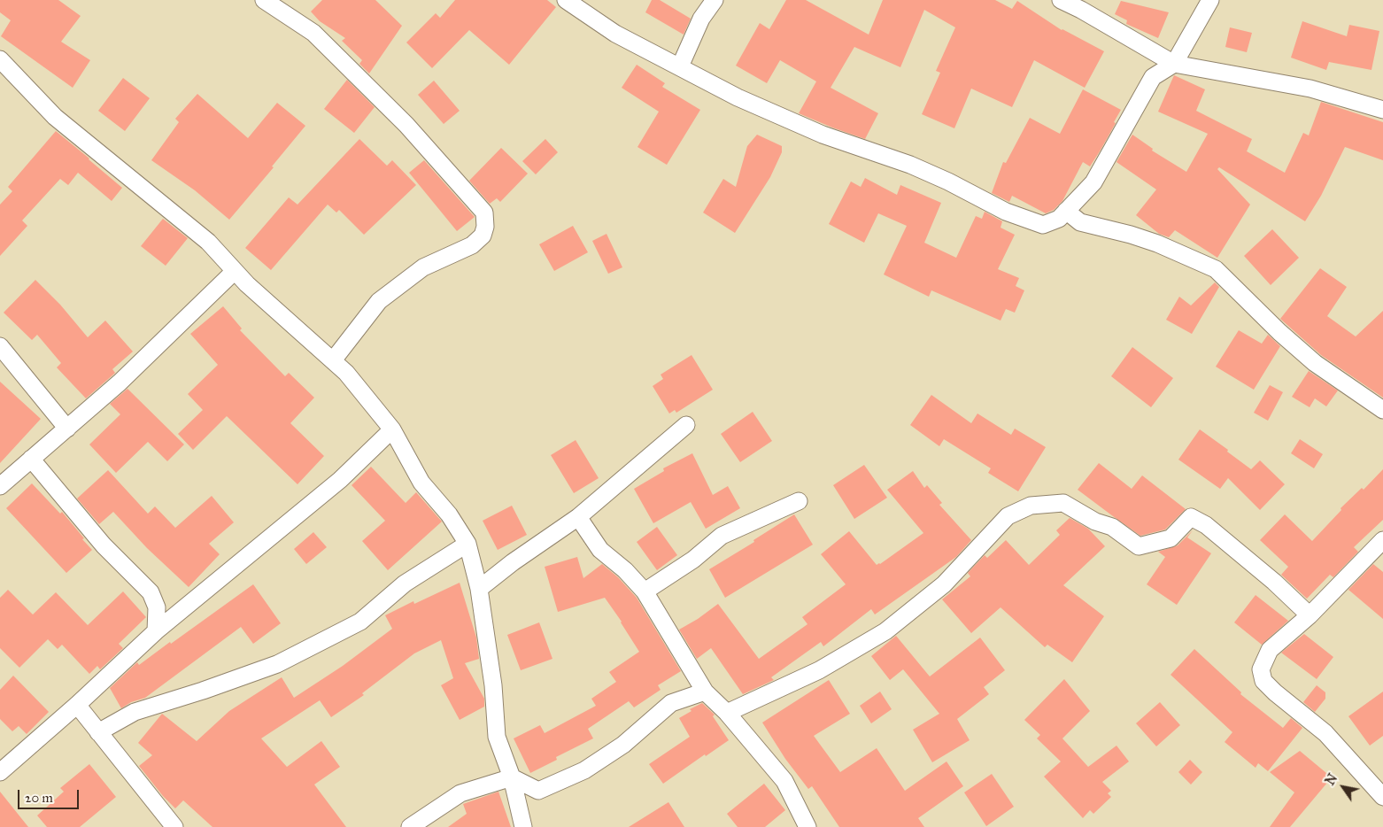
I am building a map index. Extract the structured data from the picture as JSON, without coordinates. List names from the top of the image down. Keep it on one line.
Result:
{"scale_bar":"20 m","north":"top left"}
